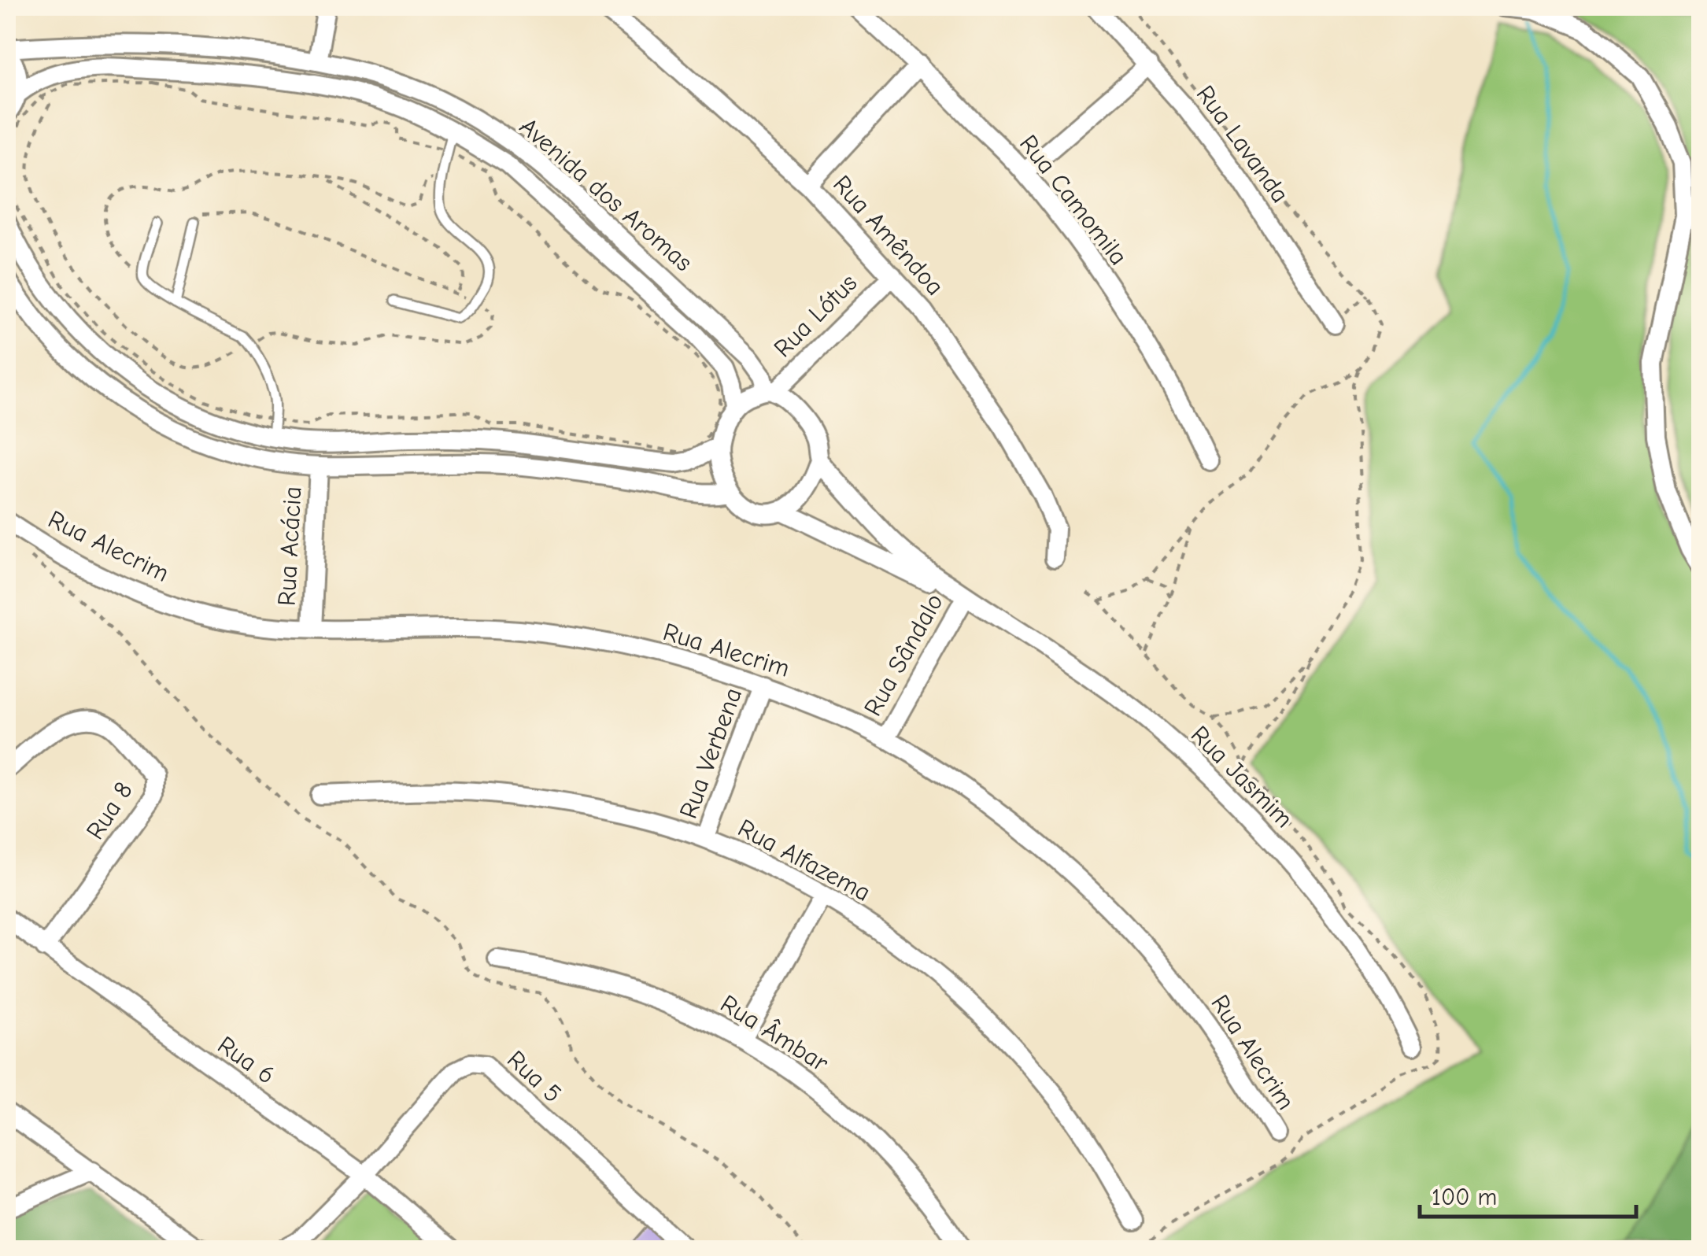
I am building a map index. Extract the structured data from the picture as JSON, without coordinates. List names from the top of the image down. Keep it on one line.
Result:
{"streets":{"street":["Rua Lavanda","Avenida dos Aromas","Rua Camomila","Rua Amêndoa","Rua Lótus","Rua Alecrim","Rua Acácia","Rua Sândalo","Rua Verbena","Rua Jasmim","Rua 8","Rua Alfazema","Rua Âmbar","Rua 6","Rua 5"]},"crossings":[["Avenida dos Aromas","Rua Lótus"],["Rua Amêndoa","Rua Lótus"],["Rua Alecrim","Rua Acácia"],["Rua Alecrim","Rua Sândalo"],["Rua Alecrim","Rua Verbena"],["Rua Sândalo","Rua Jasmim"],["Rua Verbena","Rua Alfazema"],["Rua 8","Rua 6"],["Rua 6","Rua 5"]],"scale_bar":"100 m"}
